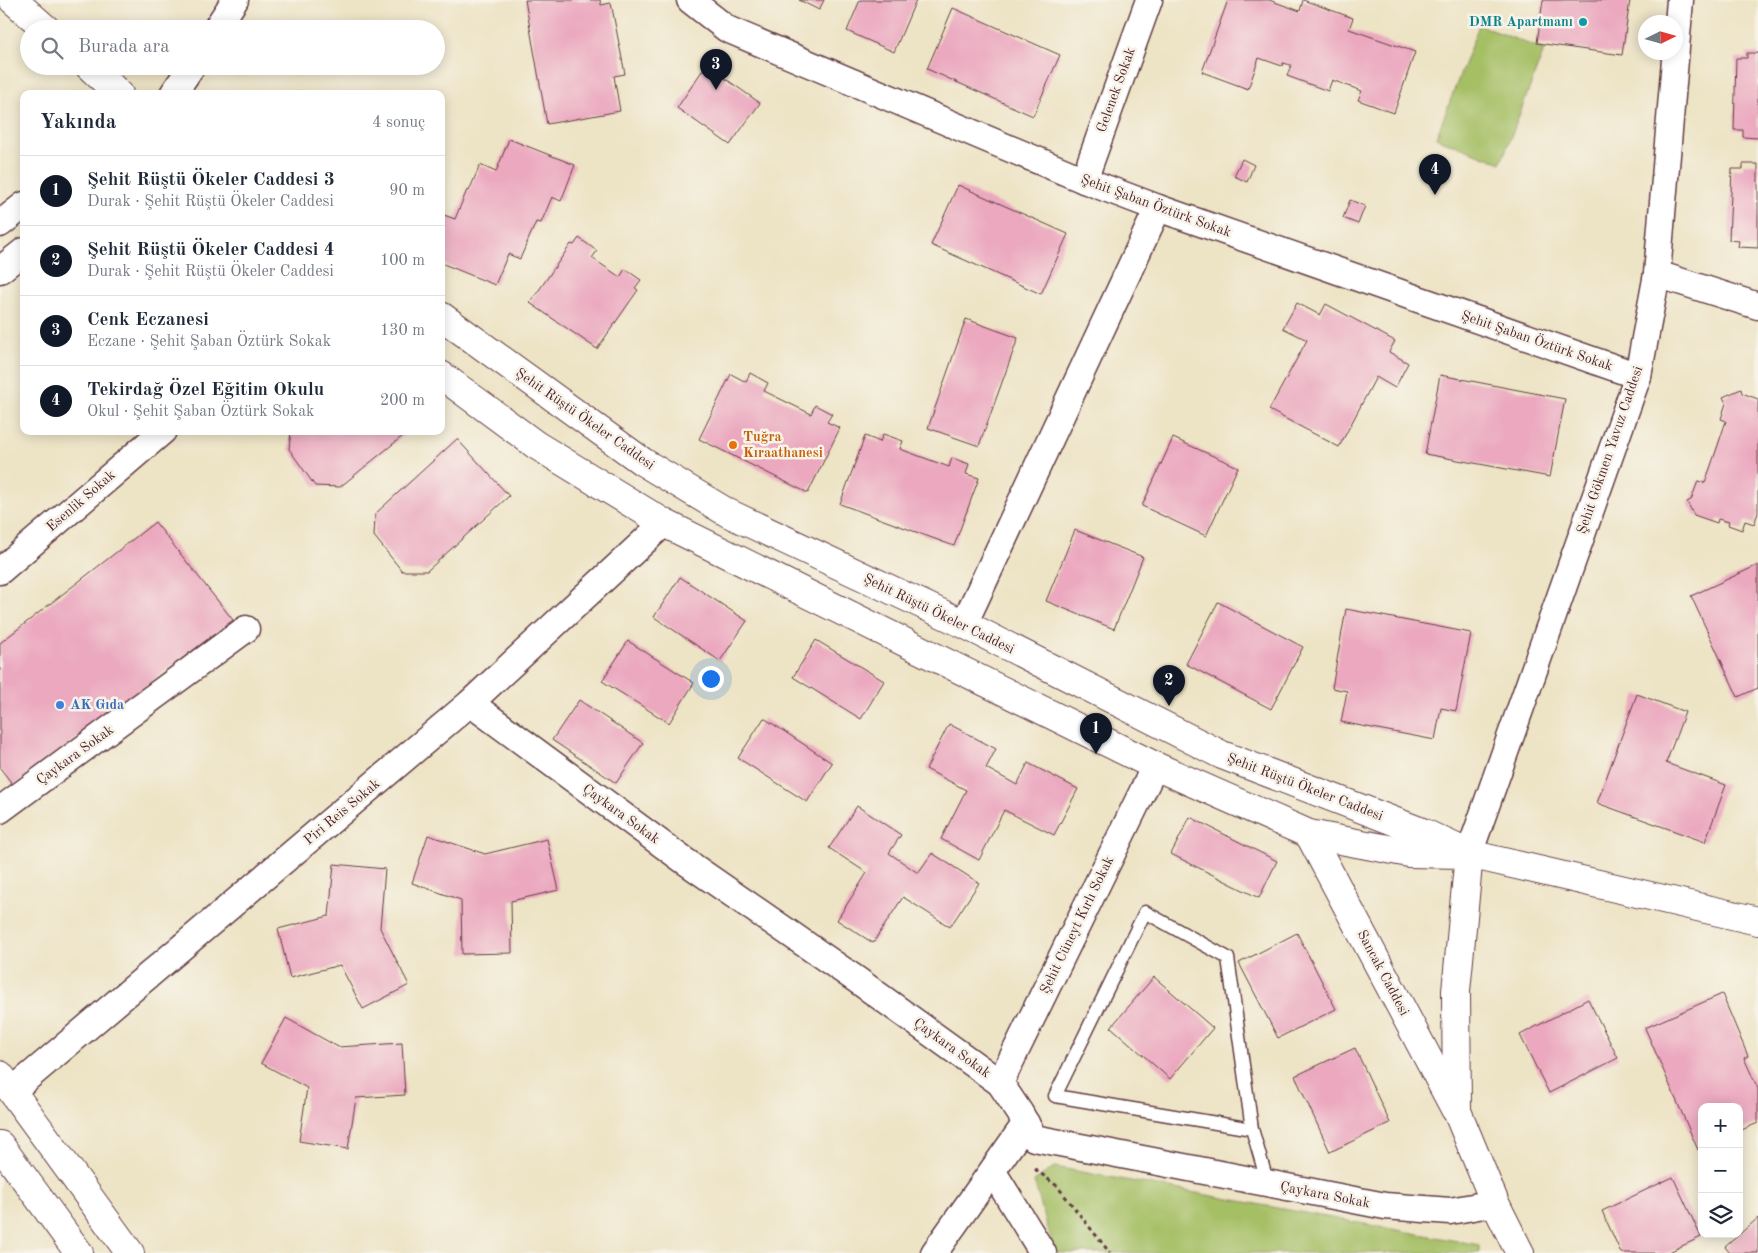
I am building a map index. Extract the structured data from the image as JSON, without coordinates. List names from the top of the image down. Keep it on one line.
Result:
{"streets":{"street":["Gelenek Sokak","Şehit Şaban Öztürk Sokak","Şehit Rüştü Ökeler Caddesi","Şehit Gökmen Yavuz Caddesi","Esenlik Sokak","Çaykara Sokak","Piri Reis Sokak","Şehit Cüneyt Kırlı Sokak","Sancak Caddesi"]},"crossings":[["Gelenek Sokak","Şehit Şaban Öztürk Sokak"],["Şehit Şaban Öztürk Sokak","Şehit Gökmen Yavuz Caddesi"],["Şehit Rüştü Ökeler Caddesi","Şehit Gökmen Yavuz Caddesi"],["Şehit Rüştü Ökeler Caddesi","Piri Reis Sokak"],["Şehit Rüştü Ökeler Caddesi","Şehit Cüneyt Kırlı Sokak"],["Şehit Rüştü Ökeler Caddesi","Sancak Caddesi"],["Şehit Gökmen Yavuz Caddesi","Sancak Caddesi"],["Çaykara Sokak","Piri Reis Sokak"],["Çaykara Sokak","Şehit Cüneyt Kırlı Sokak"],["Çaykara Sokak","Sancak Caddesi"]],"places":["DMR Apartmanı","Tuğra Kıraathanesi","AK Gıda"],"north":"right","page":{"search":"Burada ara","pins":["3","4","2","1"],"heading":["Yakında","4 sonuç"],"list":[{"mark":"1","name":"Şehit Rüştü Ökeler Caddesi 3","note":"Durak · Şehit Rüştü Ökeler Caddesi","value":"90 m"},{"mark":"2","name":"Şehit Rüştü Ökeler Caddesi 4","note":"Durak · Şehit Rüştü Ökeler Caddesi","value":"100 m"},{"mark":"3","name":"Cenk Eczanesi","note":"Eczane · Şehit Şaban Öztürk Sokak","value":"130 m"},{"mark":"4","name":"Tekirdağ Özel Eğitim Okulu","note":"Okul · Şehit Şaban Öztürk Sokak","value":"200 m"}],"map_buttons":["+","−"]}}
